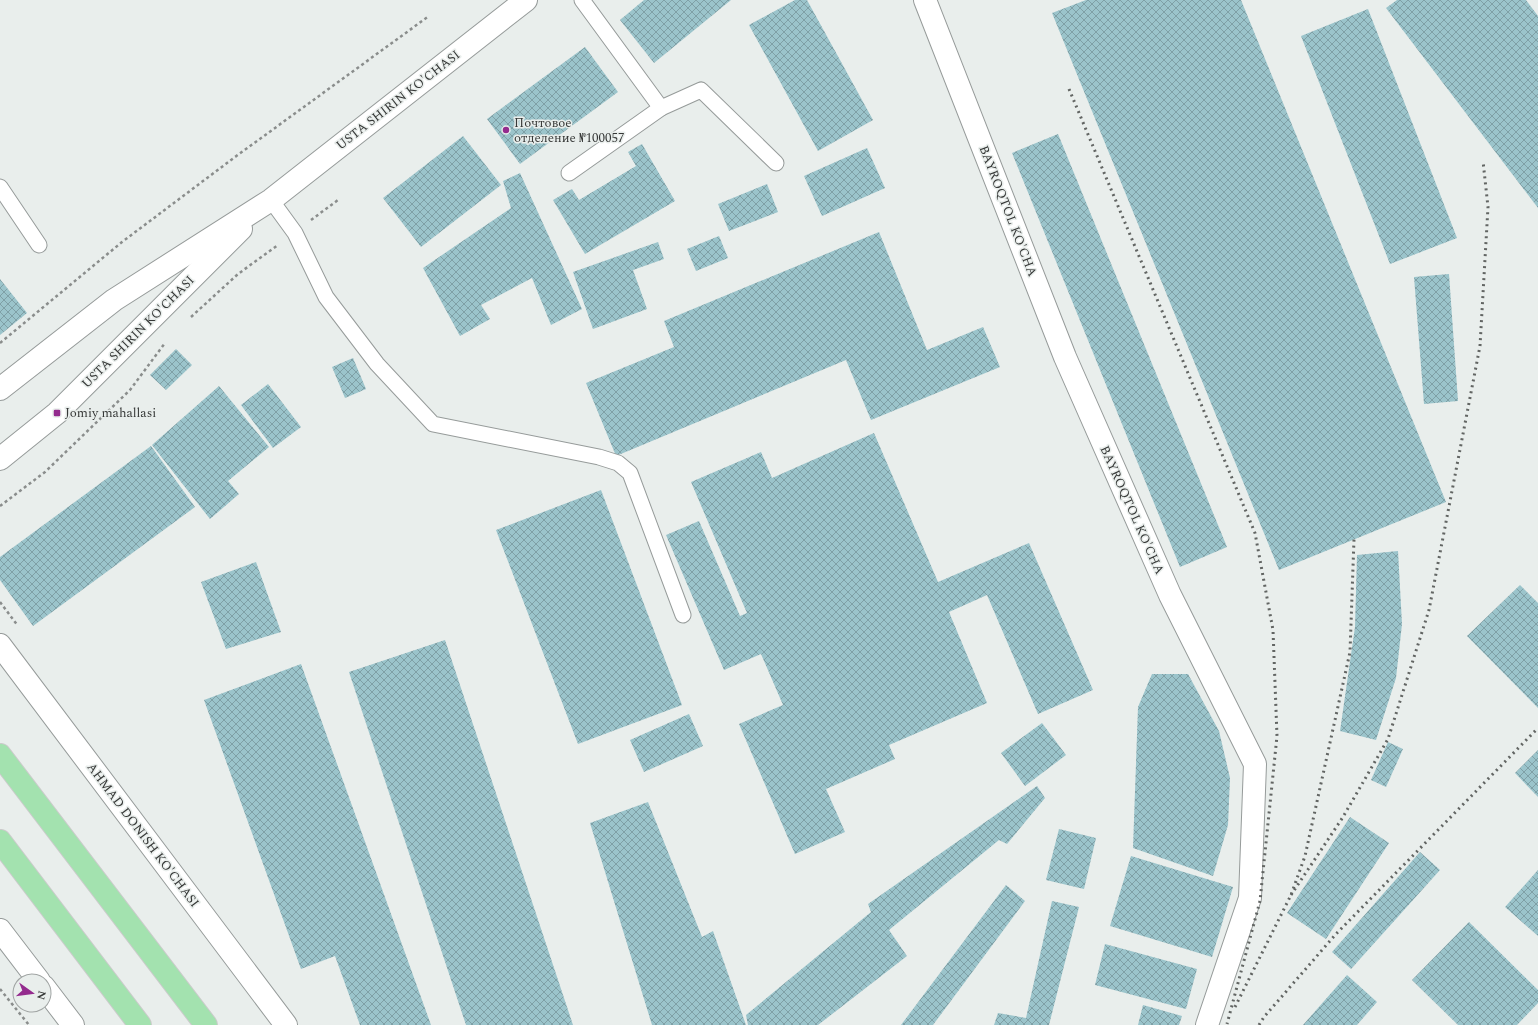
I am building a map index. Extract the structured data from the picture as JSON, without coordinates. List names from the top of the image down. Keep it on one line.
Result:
{"streets":{"street":["USTA SHIRIN KO'CHASI","BAYROQTOL KO'CHA","AHMAD DONISH KO'CHASI"]},"places":{"other":["Почтовое отделение №100057"],"transit":["Jomiy mahallasi"]},"north":"right"}
